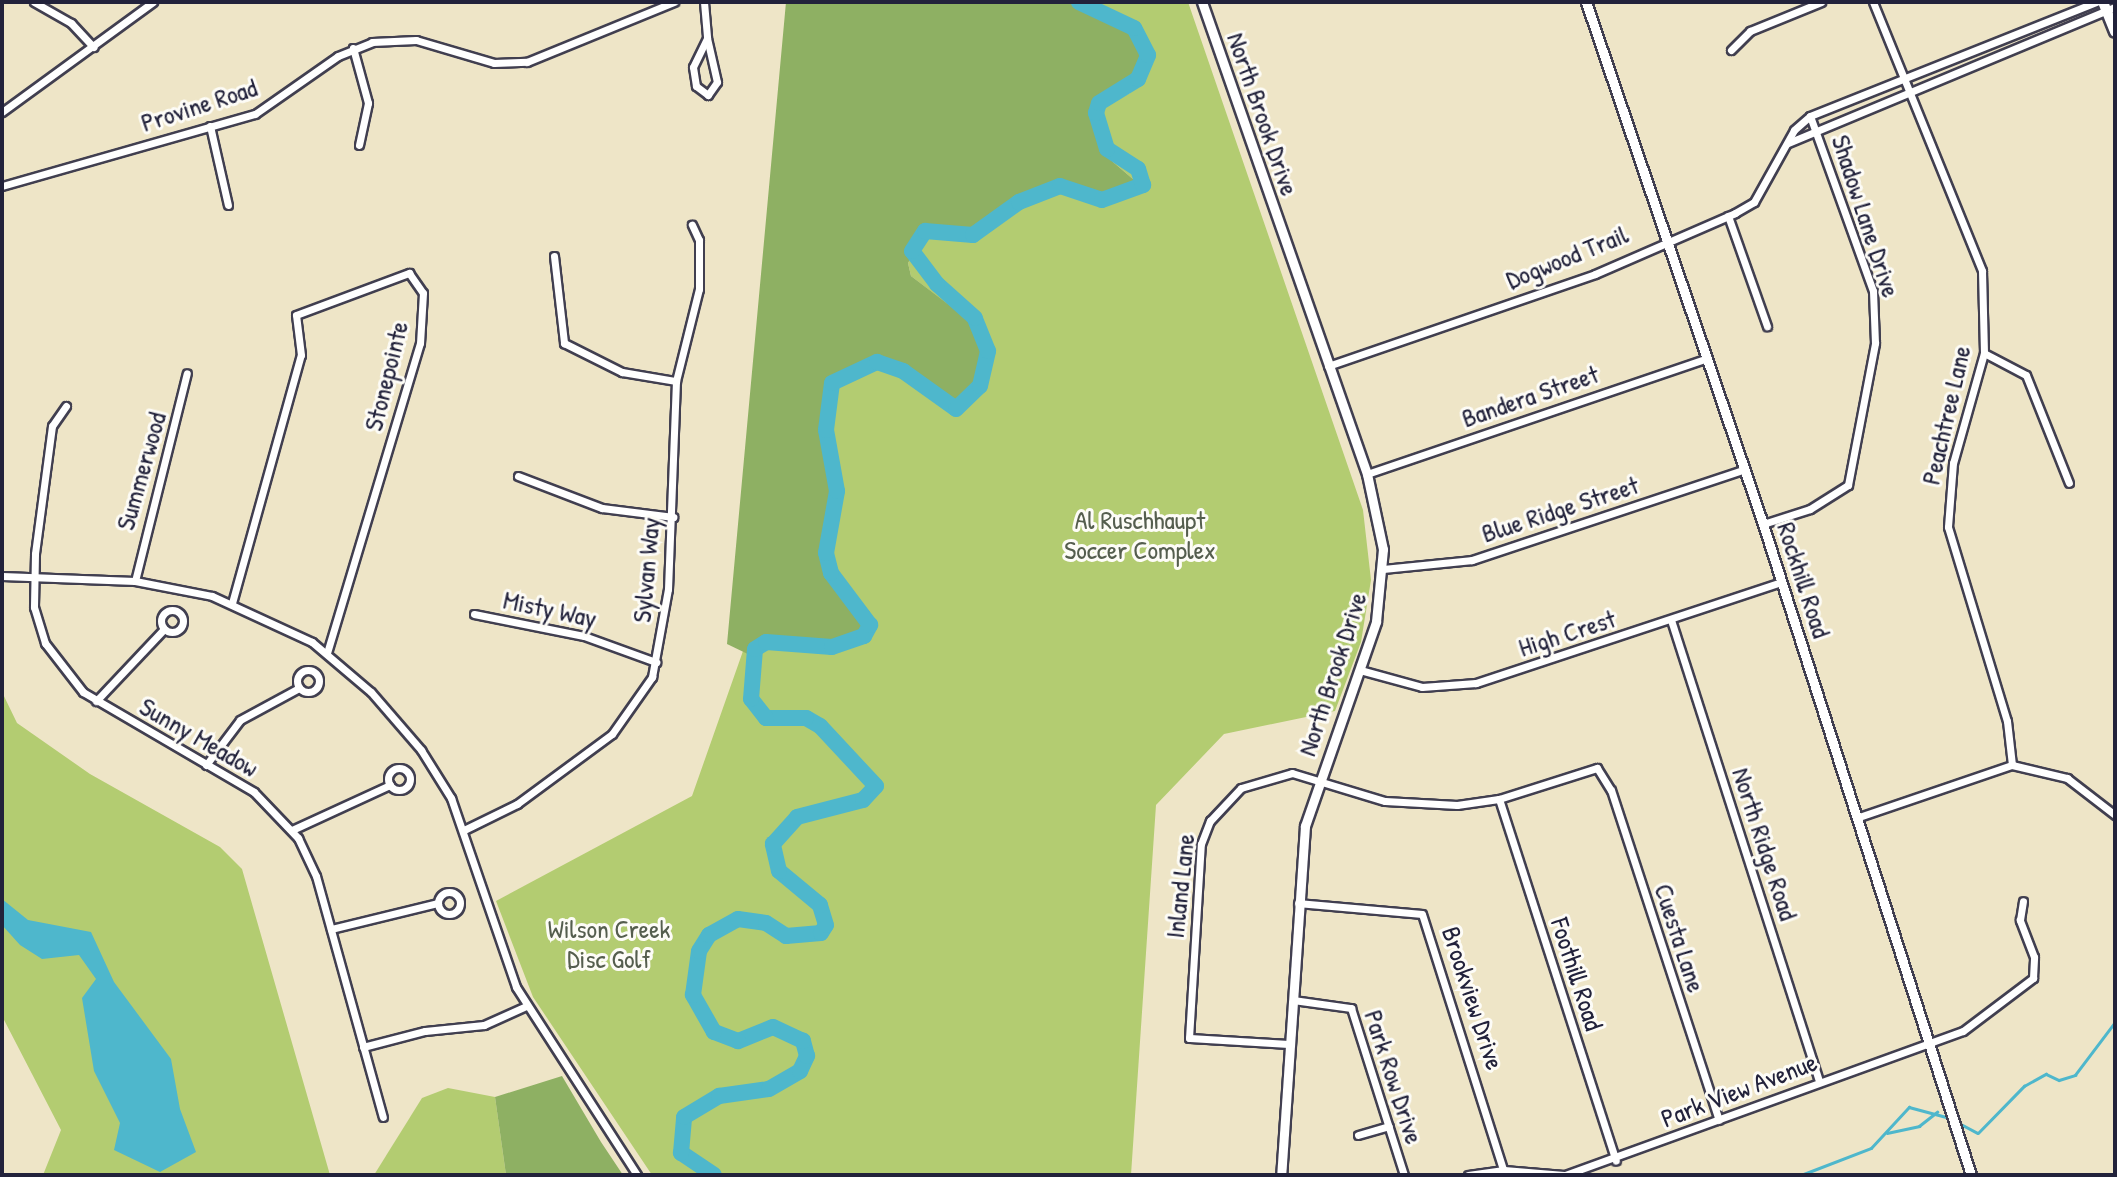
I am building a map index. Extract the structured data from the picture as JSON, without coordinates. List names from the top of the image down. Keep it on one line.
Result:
{"streets":{"street":["Provine Road","North Brook Drive","Shadow Lane Drive","Dogwood Trail","Stonepointe","Bandera Street","Peachtree Lane","Summerwood","Blue Ridge Street","Sylvan Way","Rockhill Road","Misty Way","High Crest","Sunny Meadow","North Ridge Road","Inland Lane","Cuesta Lane","Foothill Road","Brookview Drive","Park Row Drive","Park View Avenue"]},"crossings":[["North Brook Drive","Dogwood Trail"],["North Brook Drive","Bandera Street"],["North Brook Drive","Blue Ridge Street"],["North Brook Drive","High Crest"],["North Brook Drive","Inland Lane"],["North Brook Drive","Brookview Drive"],["North Brook Drive","Park Row Drive"],["Shadow Lane Drive","Dogwood Trail"],["Shadow Lane Drive","Rockhill Road"],["Dogwood Trail","Peachtree Lane"],["Dogwood Trail","Rockhill Road"],["Bandera Street","Rockhill Road"],["Blue Ridge Street","Rockhill Road"],["Sylvan Way","Misty Way"],["Rockhill Road","High Crest"],["Rockhill Road","Park View Avenue"],["High Crest","North Ridge Road"],["North Ridge Road","Park View Avenue"],["Inland Lane","Cuesta Lane"],["Inland Lane","Foothill Road"],["Cuesta Lane","Park View Avenue"],["Foothill Road","Park View Avenue"],["Brookview Drive","Park View Avenue"]],"parks":["Al Ruschhaupt Soccer Complex","Wilson Creek Disc Golf"]}
